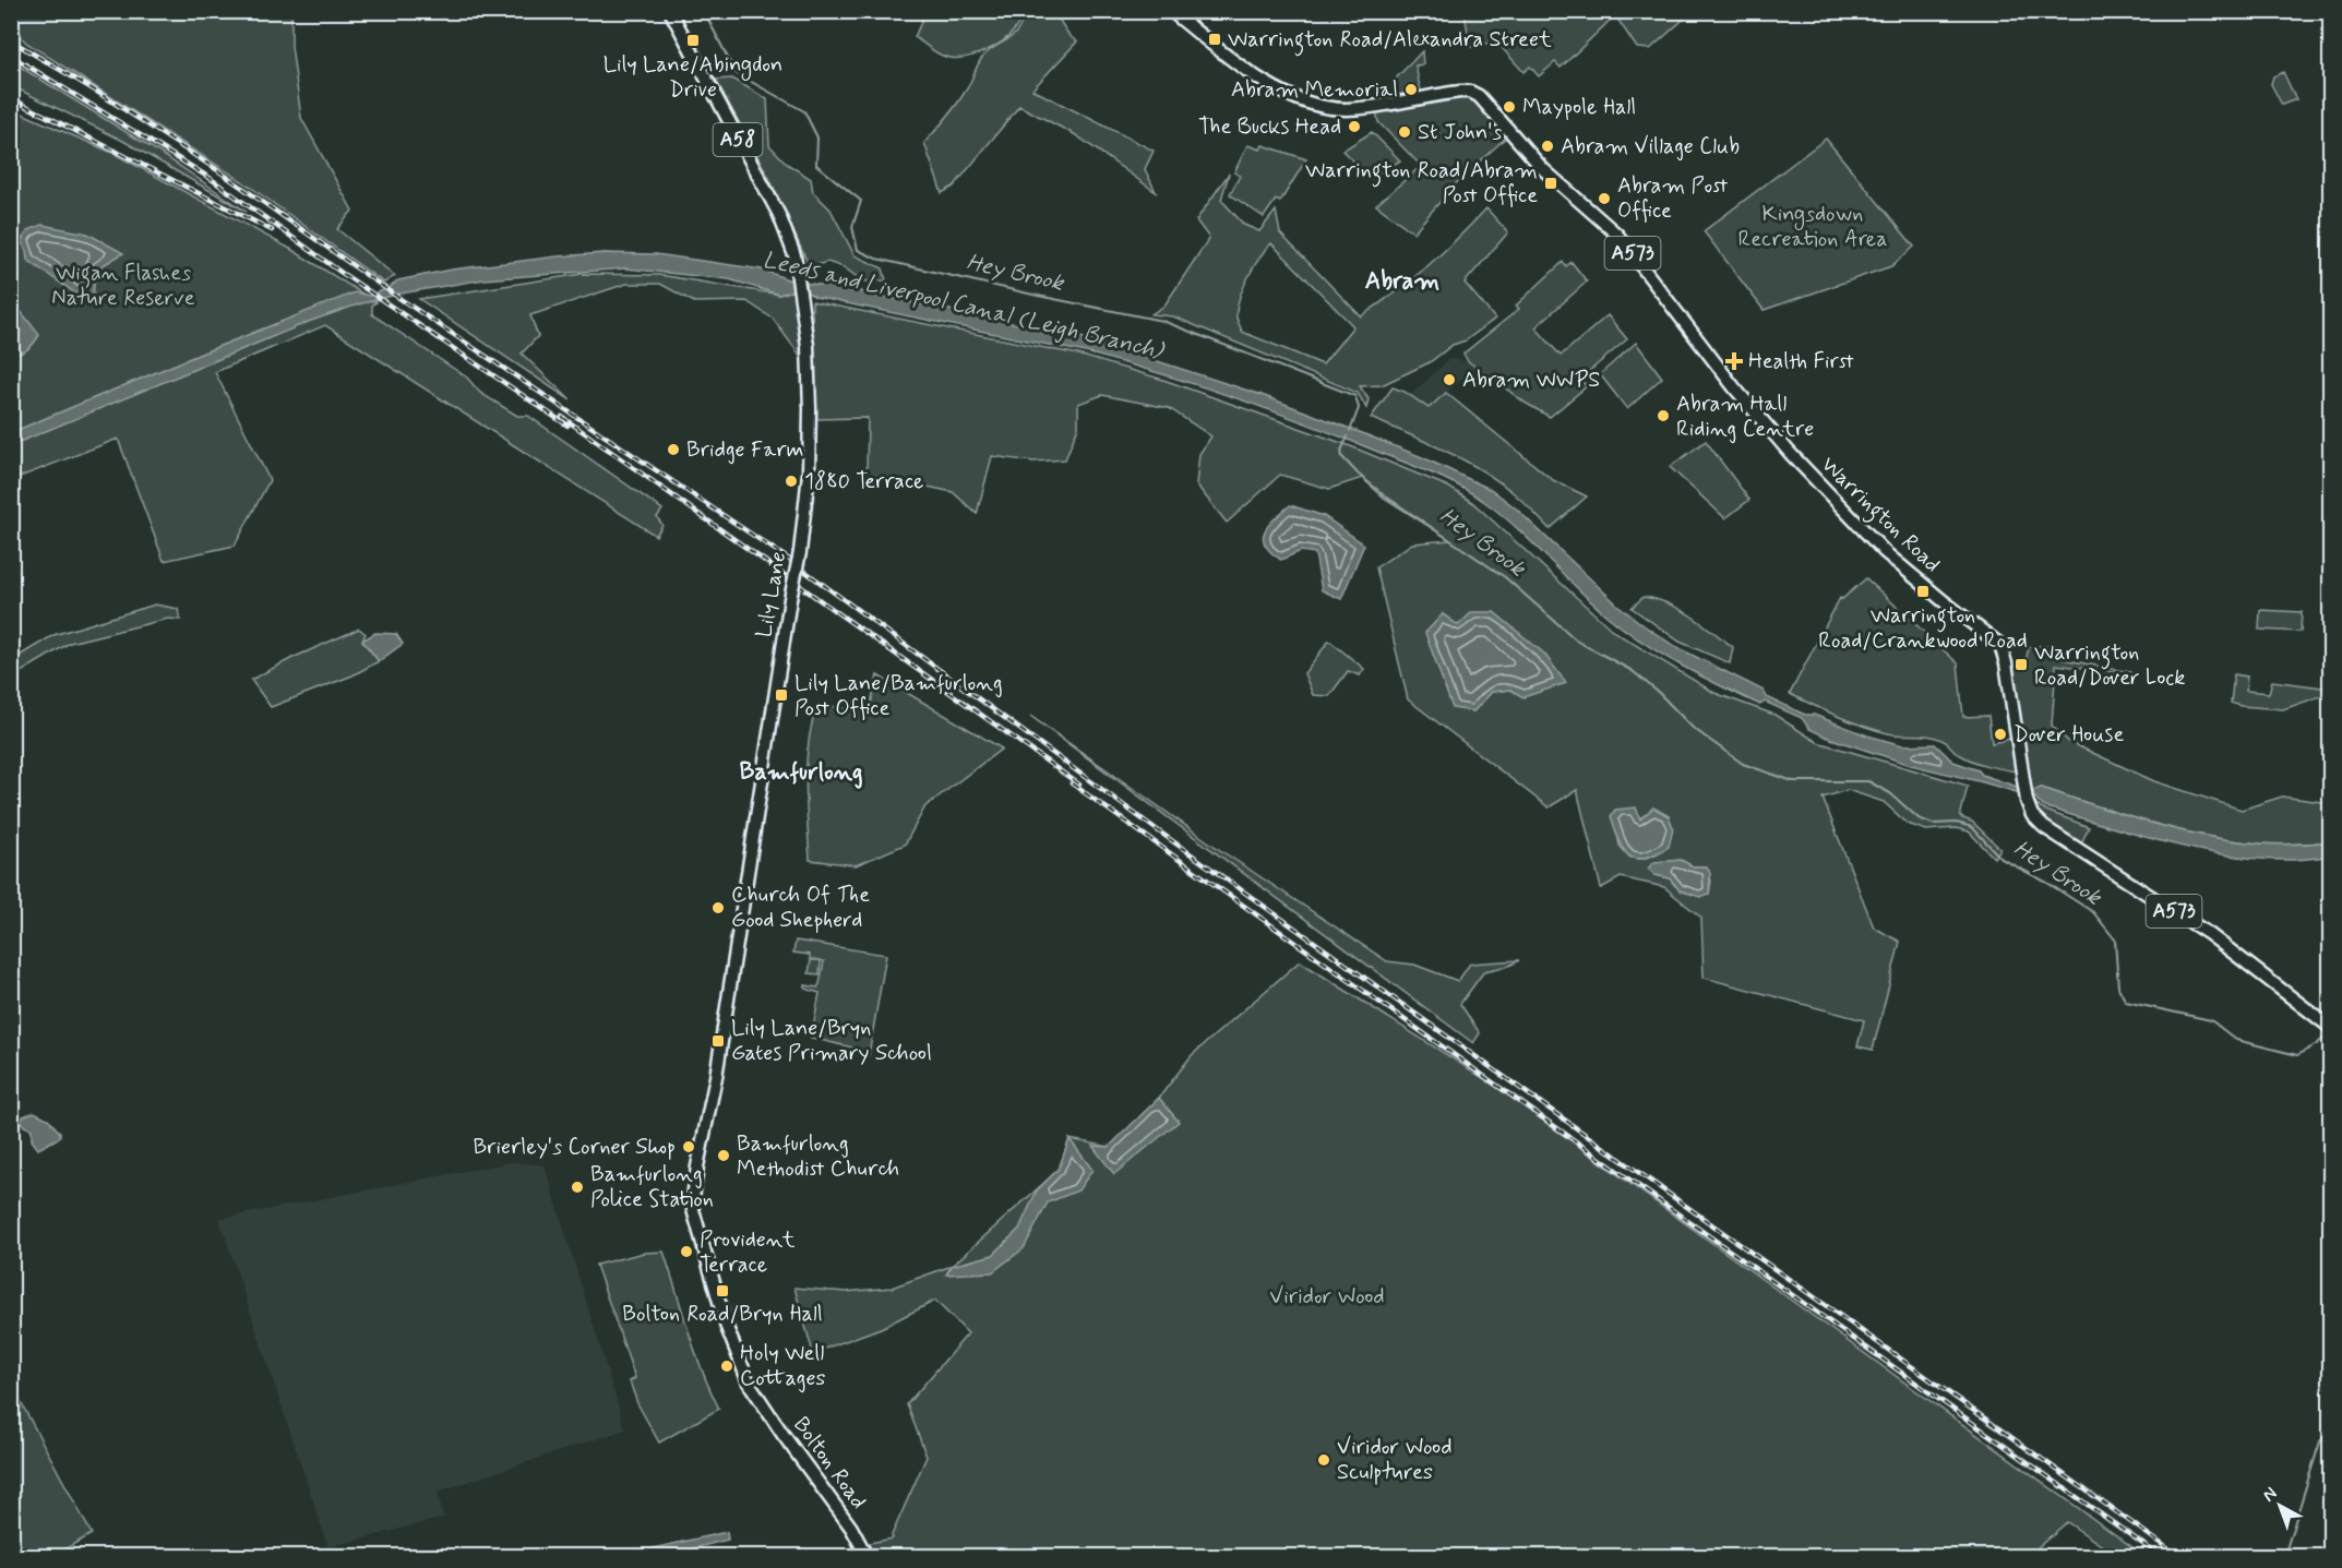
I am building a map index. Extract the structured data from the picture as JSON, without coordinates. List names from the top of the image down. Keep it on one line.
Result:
{"streets":{"main road":["A58","A573","Warrington Road","Lily Lane","Bolton Road"]},"crossings":[["Lily Lane","Bolton Road"]],"districts":["Abram","Bamfurlong"],"water":["Hey Brook","Leeds and Liverpool Canal (Leigh Branch)"],"parks":["Kingsdown Recreation Area","Wigan Flashes Nature Reserve","Viridor Wood"],"places":{"transit":["Warrington Road/Alexandra Street","Lily Lane/Abingdon Drive","Warrington Road/Abram Post Office","Warrington Road/Crankwood Road","Warrington Road/Dover Lock","Lily Lane/Bamfurlong Post Office","Lily Lane/Bryn Gates Primary School","Bolton Road/Bryn Hall"],"other":["Abram Memorial","Maypole Hall","The Bucks Head","St John's","Abram Village Club","Abram Post Office","Abram WWPS","Abram Hall Riding Centre","Bridge Farm","1880 Terrace","Dover House","Church Of The Good Shepherd","Brierley's Corner Shop","Bamfurlong Methodist Church","Bamfurlong Police Station","Provident Terrace","Holy Well Cottages","Viridor Wood Sculptures"],"health":["Health First"]},"north":"top left"}
